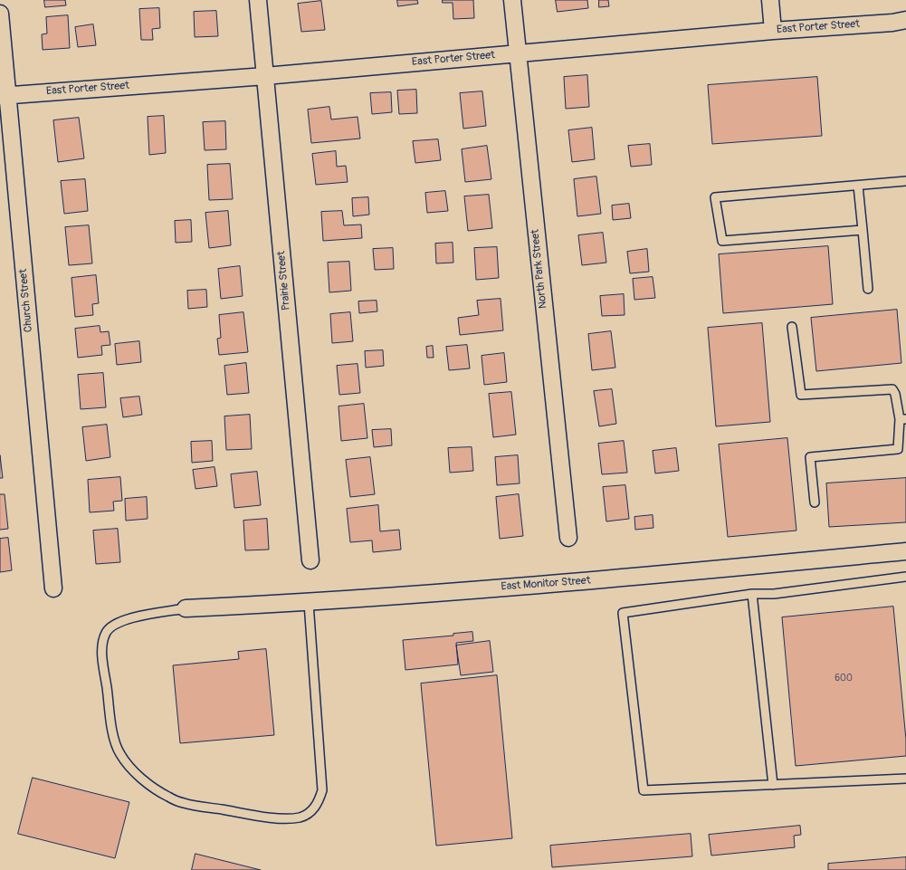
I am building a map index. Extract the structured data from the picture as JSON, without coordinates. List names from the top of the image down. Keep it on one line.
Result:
{"streets":{"street":["East Porter Street","North Park Street","Prairie Street","Church Street","East Monitor Street"]},"crossings":[["East Porter Street","North Park Street"],["East Porter Street","Prairie Street"],["East Porter Street","Church Street"]],"house_numbers":["600"]}
